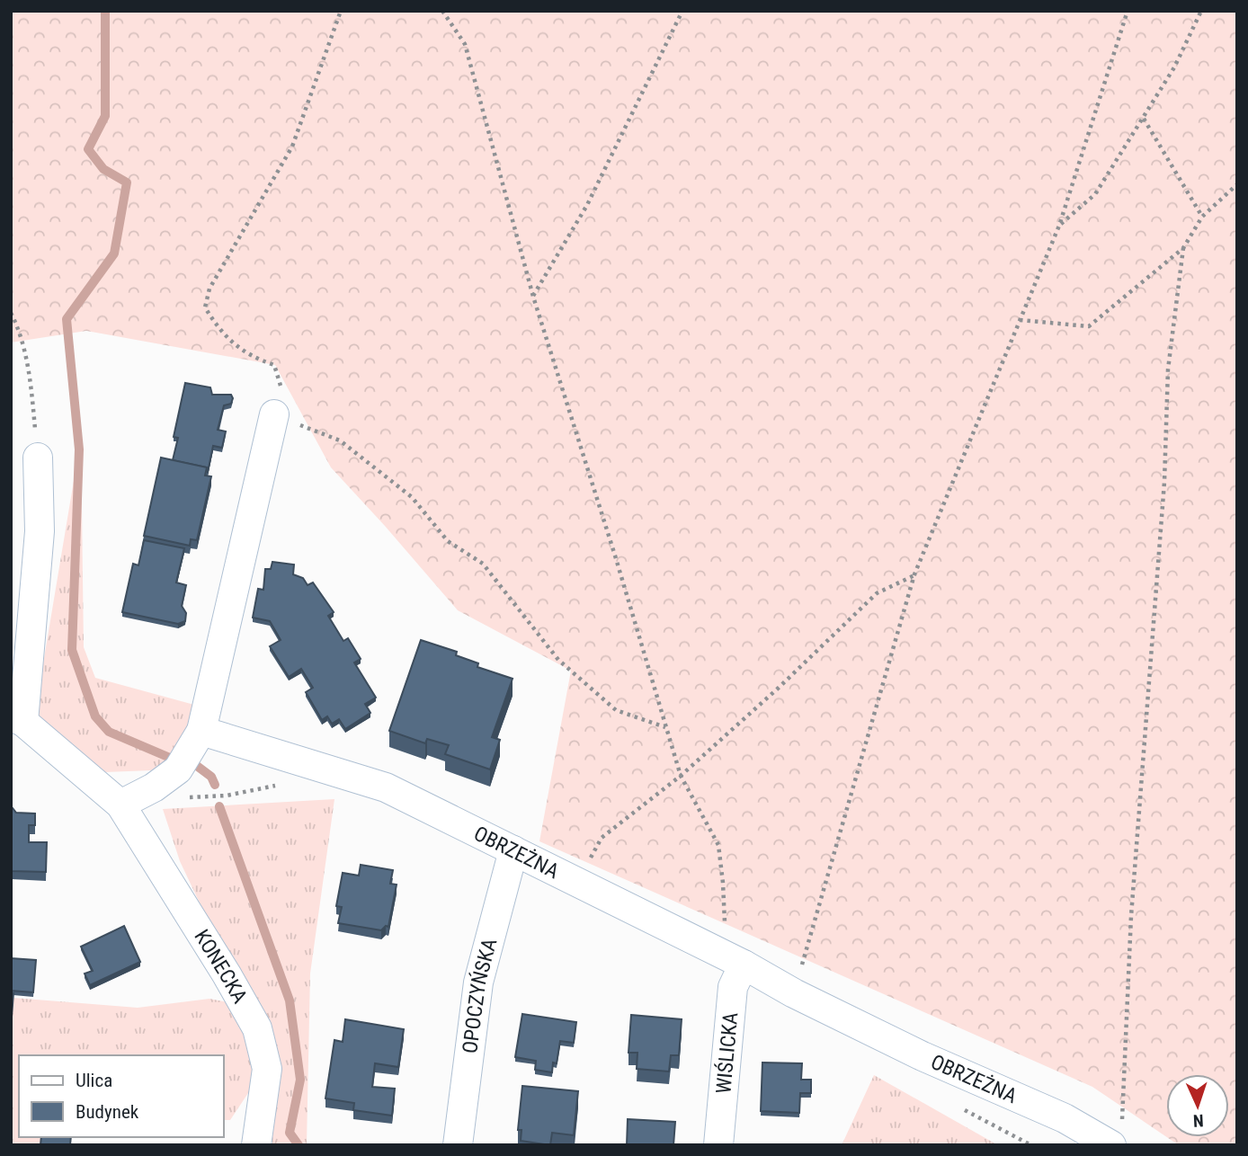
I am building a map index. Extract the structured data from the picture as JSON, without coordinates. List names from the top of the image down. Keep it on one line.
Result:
{"streets":{"street":["OBRZEŻNA","KONECKA","OPOCZYŃSKA","WIŚLICKA"]},"crossings":[["OBRZEŻNA","OPOCZYŃSKA"],["OBRZEŻNA","WIŚLICKA"]],"legend":["Ulica","Budynek"],"north":"bottom"}
